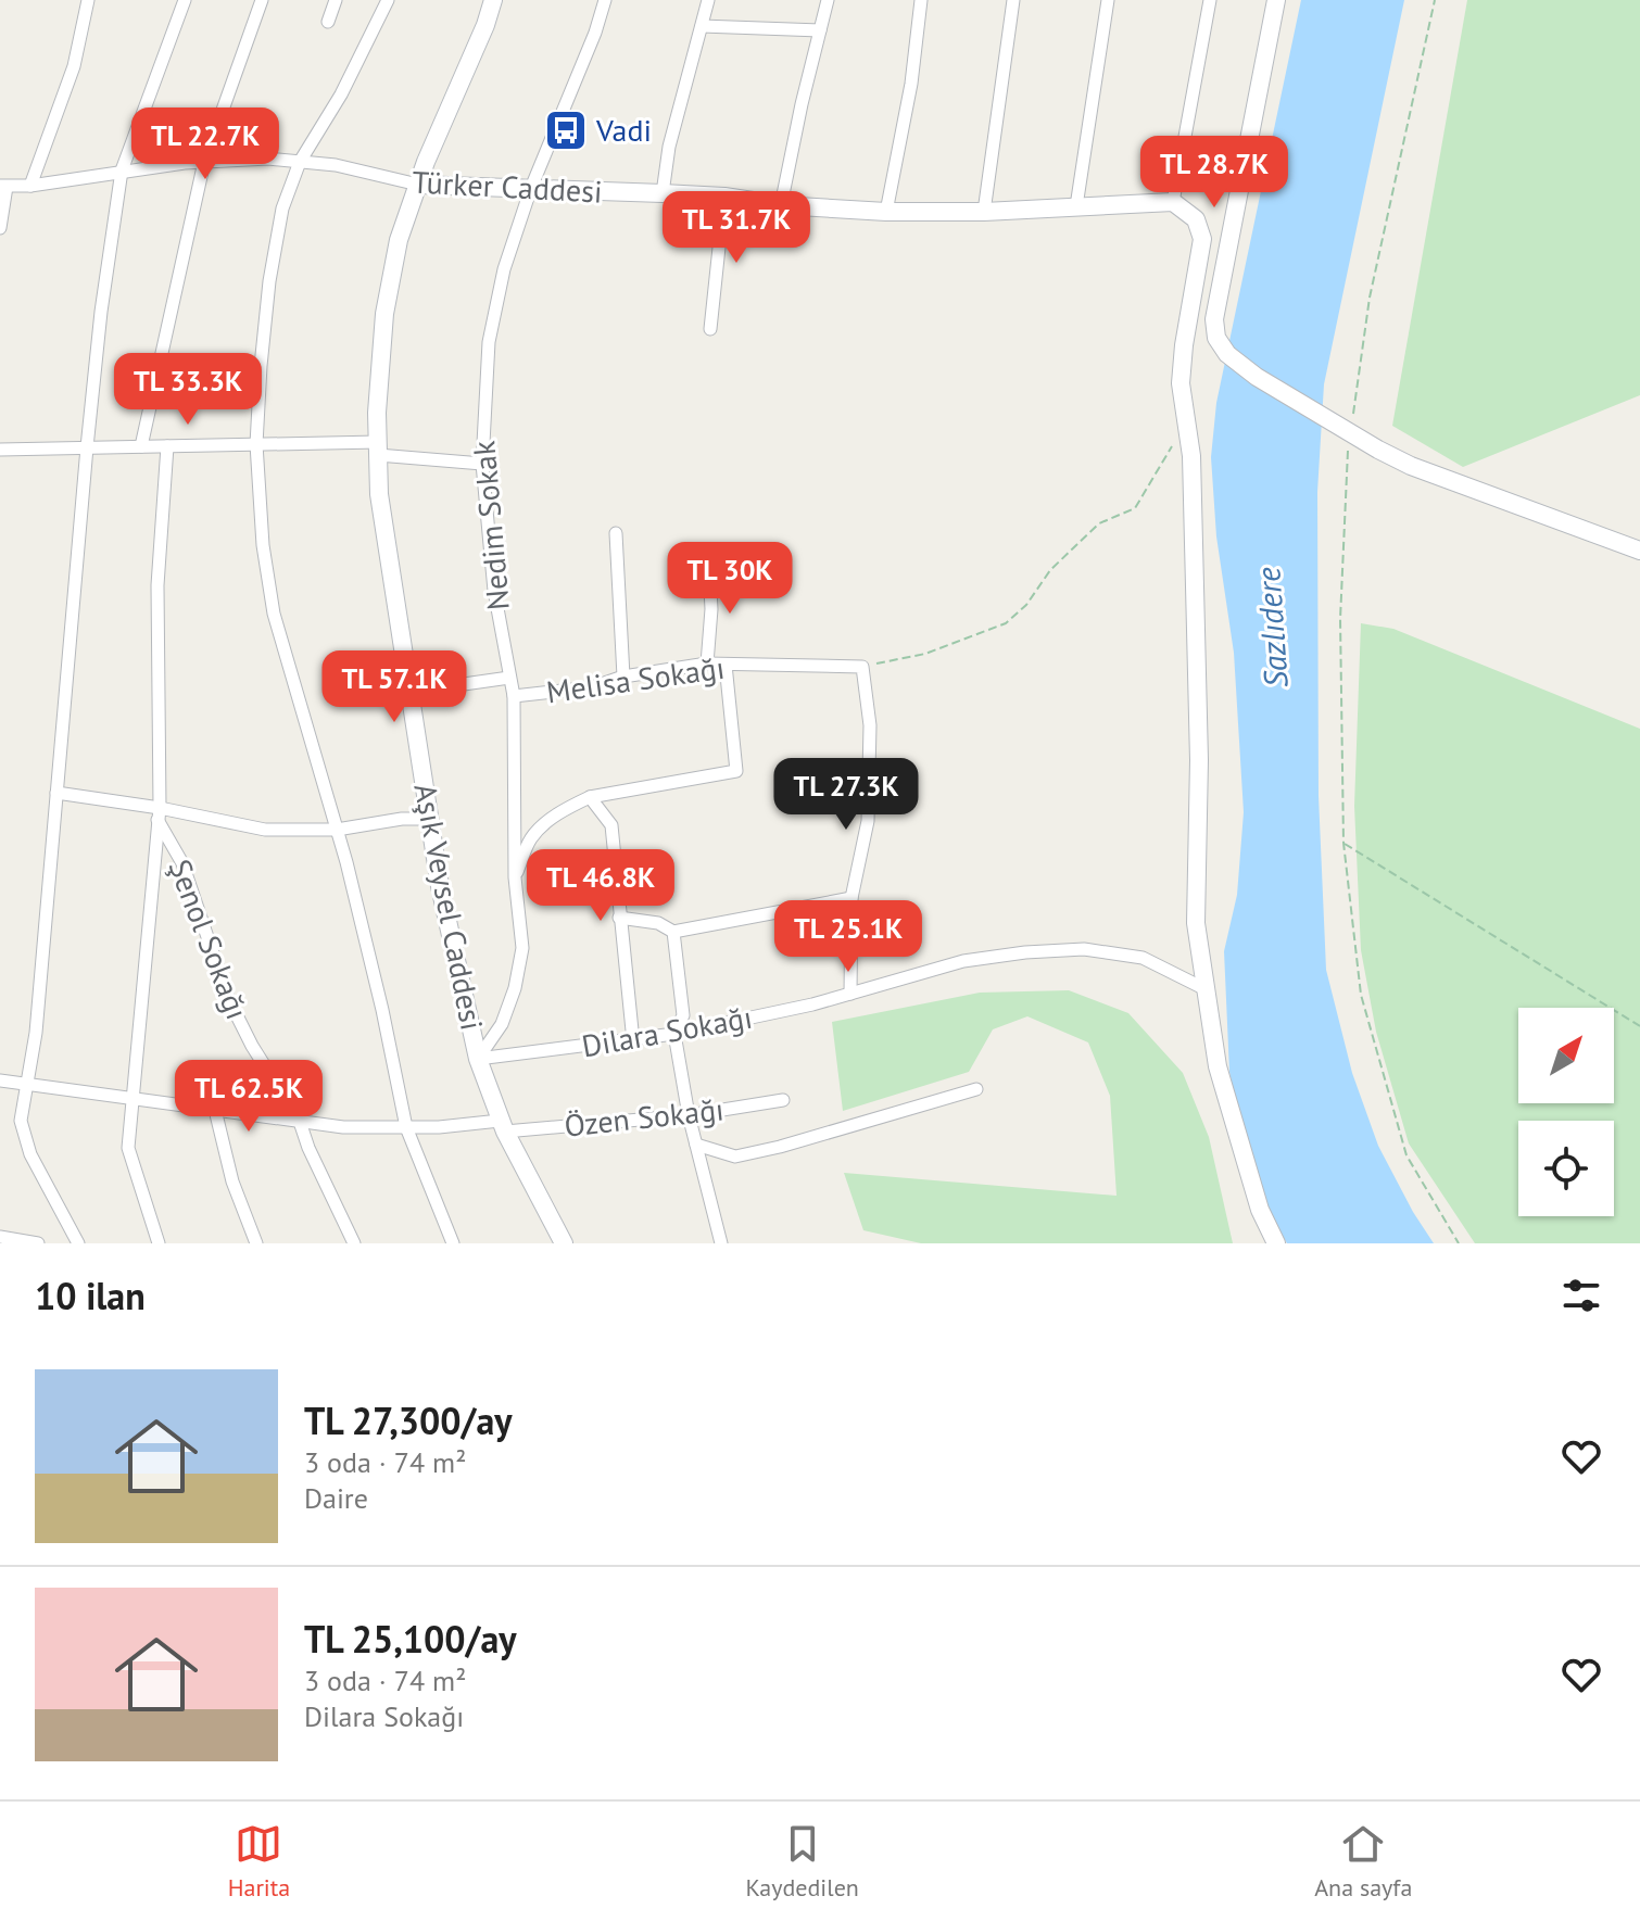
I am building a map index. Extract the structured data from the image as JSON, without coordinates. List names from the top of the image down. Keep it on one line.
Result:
{"streets":{"street":["Türker Caddesi","Nedim Sokak","Melisa Sokağı","Aşık Veysel Caddesi","Şenol Sokağı","Dilara Sokağı","Özen Sokağı"]},"crossings":[["Türker Caddesi","Nedim Sokak"],["Türker Caddesi","Aşık Veysel Caddesi"],["Nedim Sokak","Melisa Sokağı"],["Nedim Sokak","Aşık Veysel Caddesi"],["Nedim Sokak","Dilara Sokağı"],["Melisa Sokağı","Aşık Veysel Caddesi"],["Aşık Veysel Caddesi","Dilara Sokağı"],["Aşık Veysel Caddesi","Özen Sokağı"],["Şenol Sokağı","Özen Sokağı"]],"water":["Sazlıdere"],"places":{"bus stop":["Vadi"]},"north":"top right","page":{"price":["TL 22.7K","TL 28.7K","TL 31.7K","TL 33.3K","TL 30K","TL 57.1K","TL 27.3K","TL 46.8K","TL 25.1K","TL 62.5K"],"heading":"10 ilan","list":[{"name":"TL 27,300/ay","note":"3 oda · 74 m² · Daire"},{"name":"TL 25,100/ay","note":"3 oda · 74 m² · Dilara Sokağı"}],"tabs":["Harita","Kaydedilen","Ana sayfa"]}}
